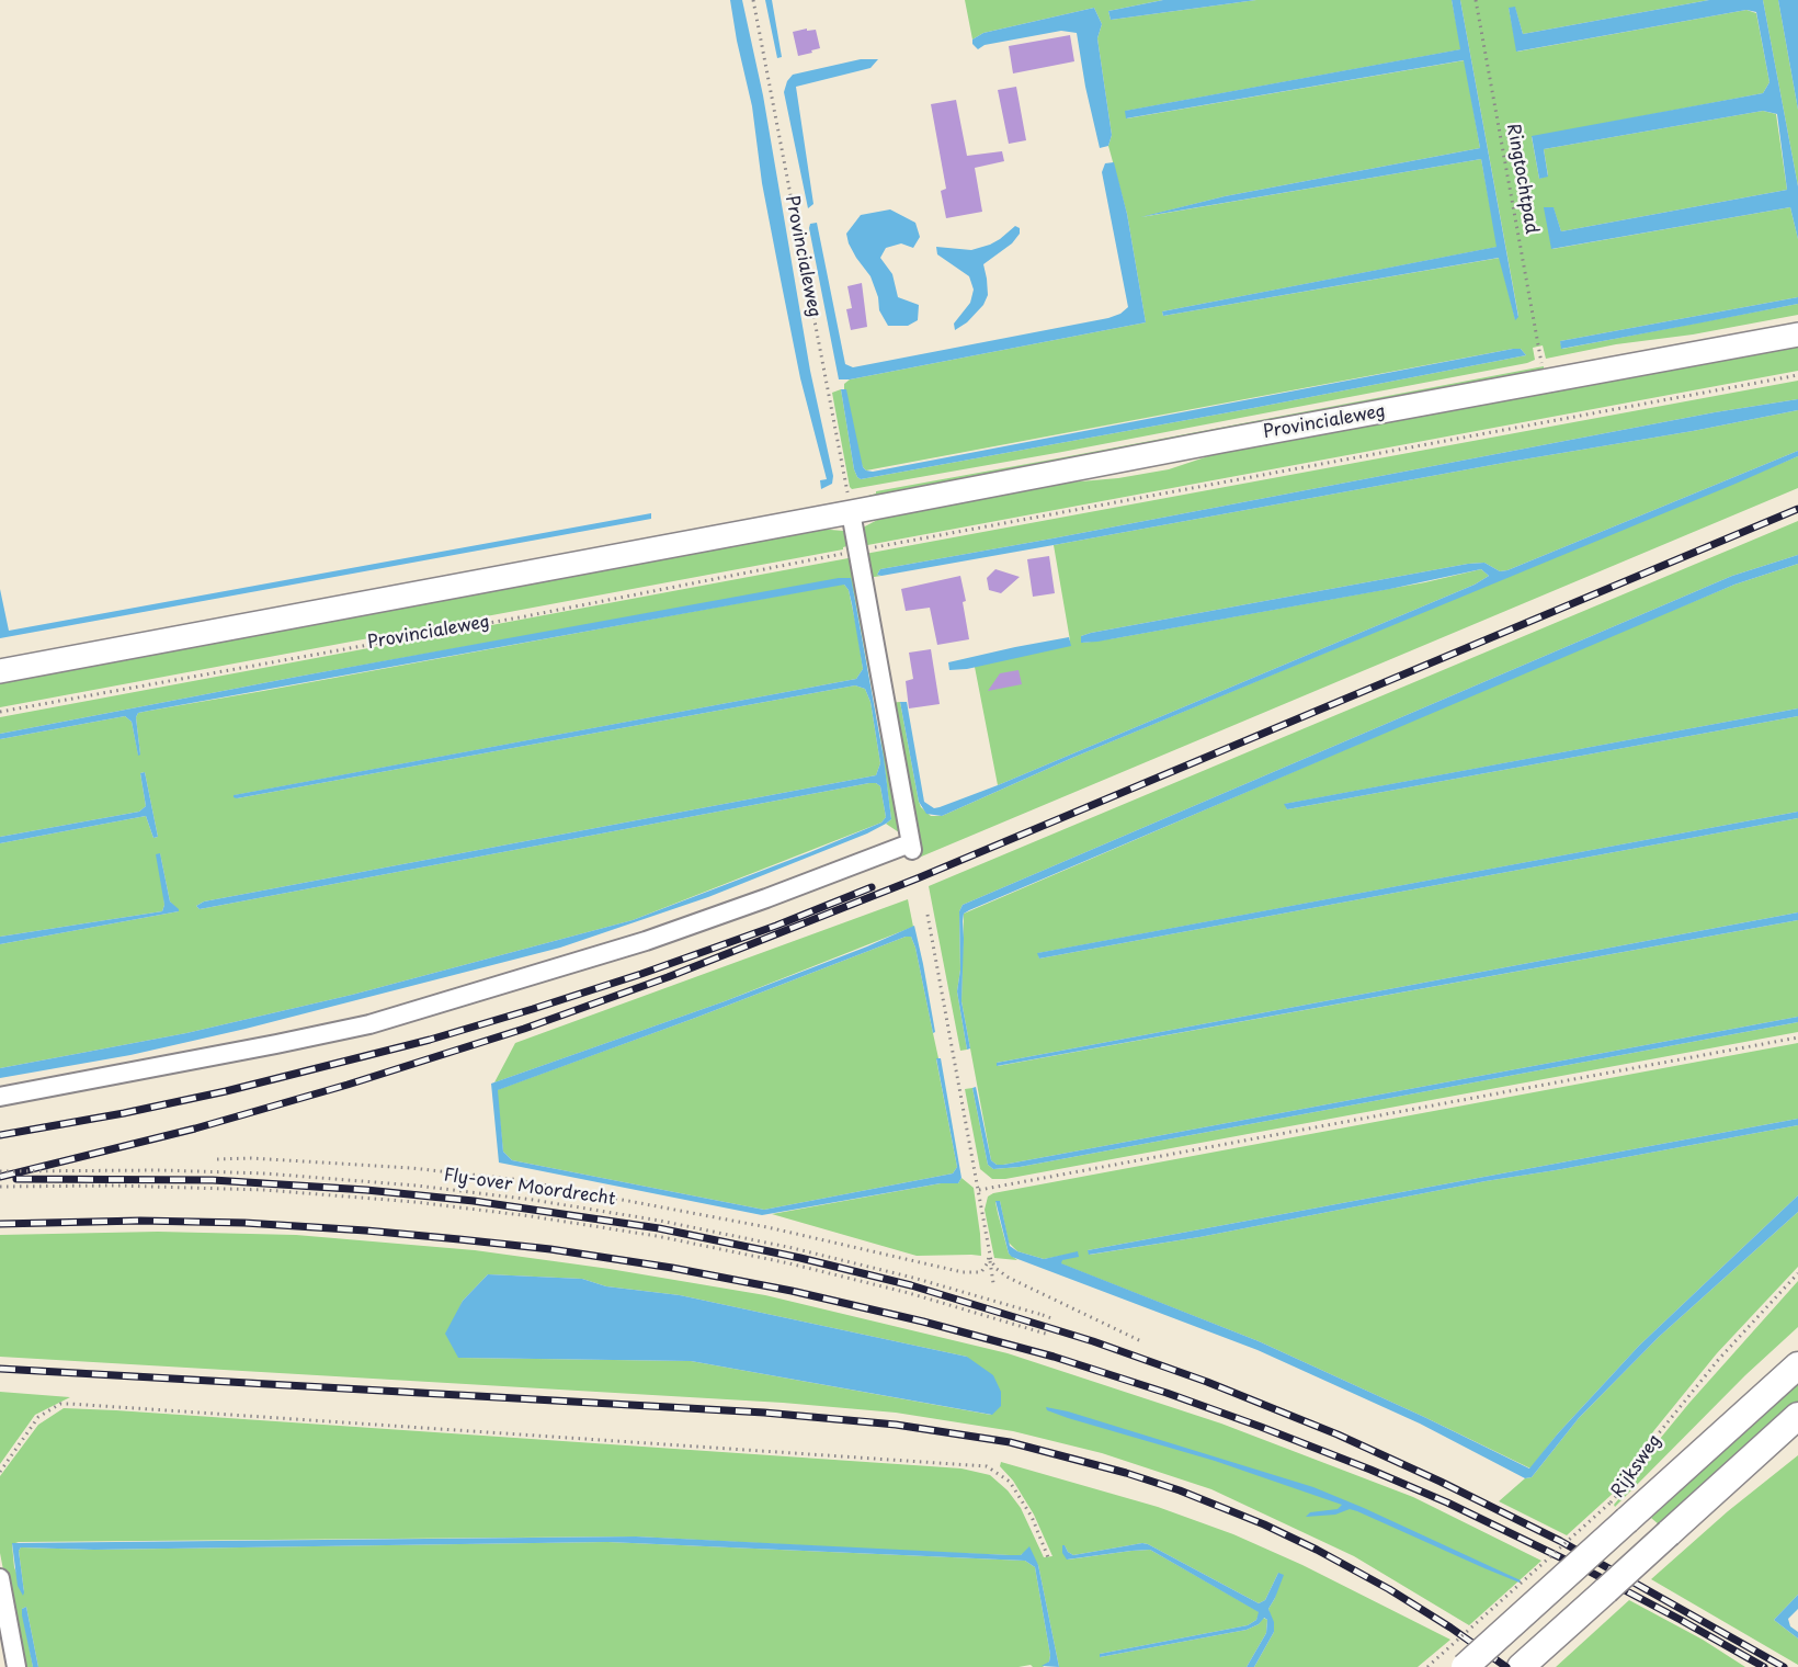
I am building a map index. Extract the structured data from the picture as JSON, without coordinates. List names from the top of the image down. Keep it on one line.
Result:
{"streets":{"highway":["Rijksweg"],"main road":["Provincialeweg"],"path":["Ringtochtpad","Fly-over Moordrecht"]}}
